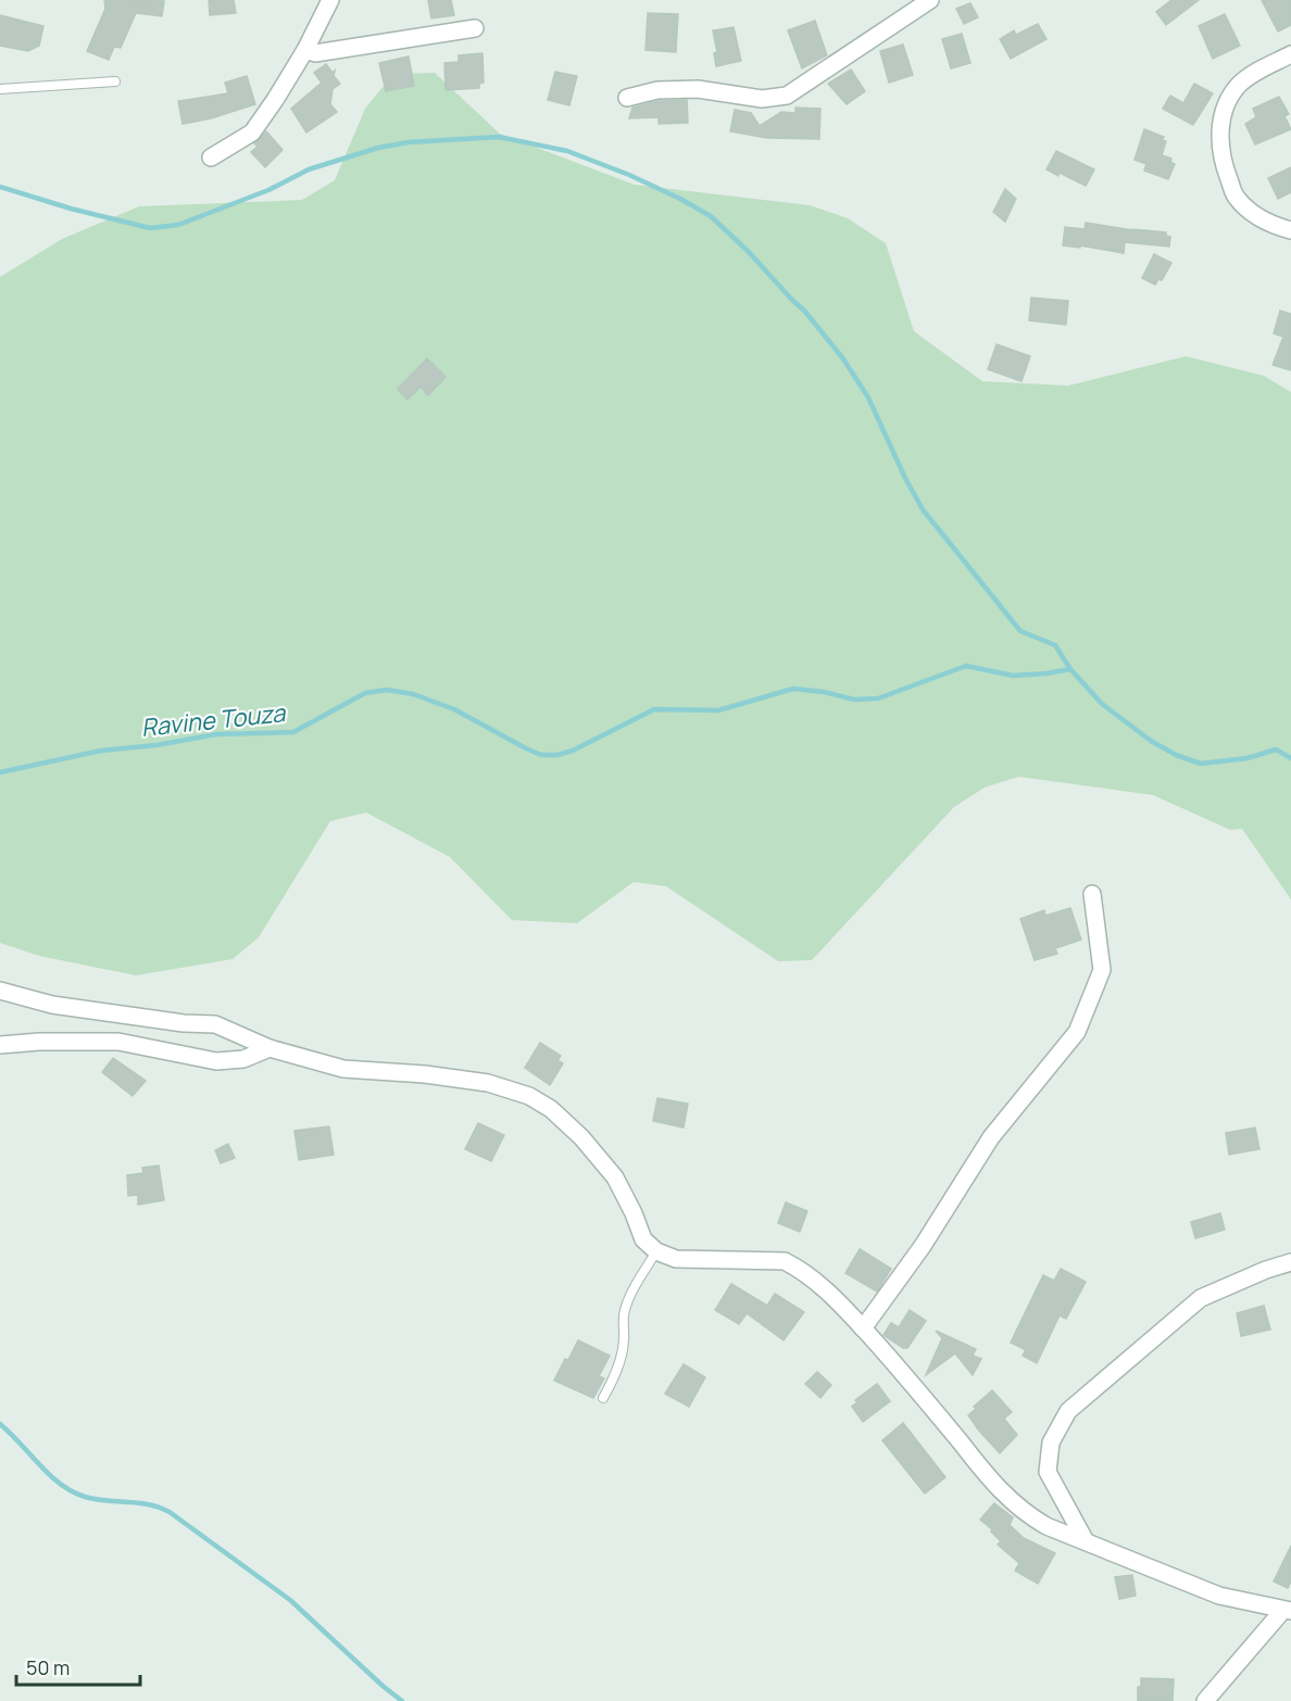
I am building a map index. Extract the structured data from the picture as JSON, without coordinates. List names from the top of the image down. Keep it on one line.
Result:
{"water":["Ravine Touza"],"scale_bar":"50 m"}
